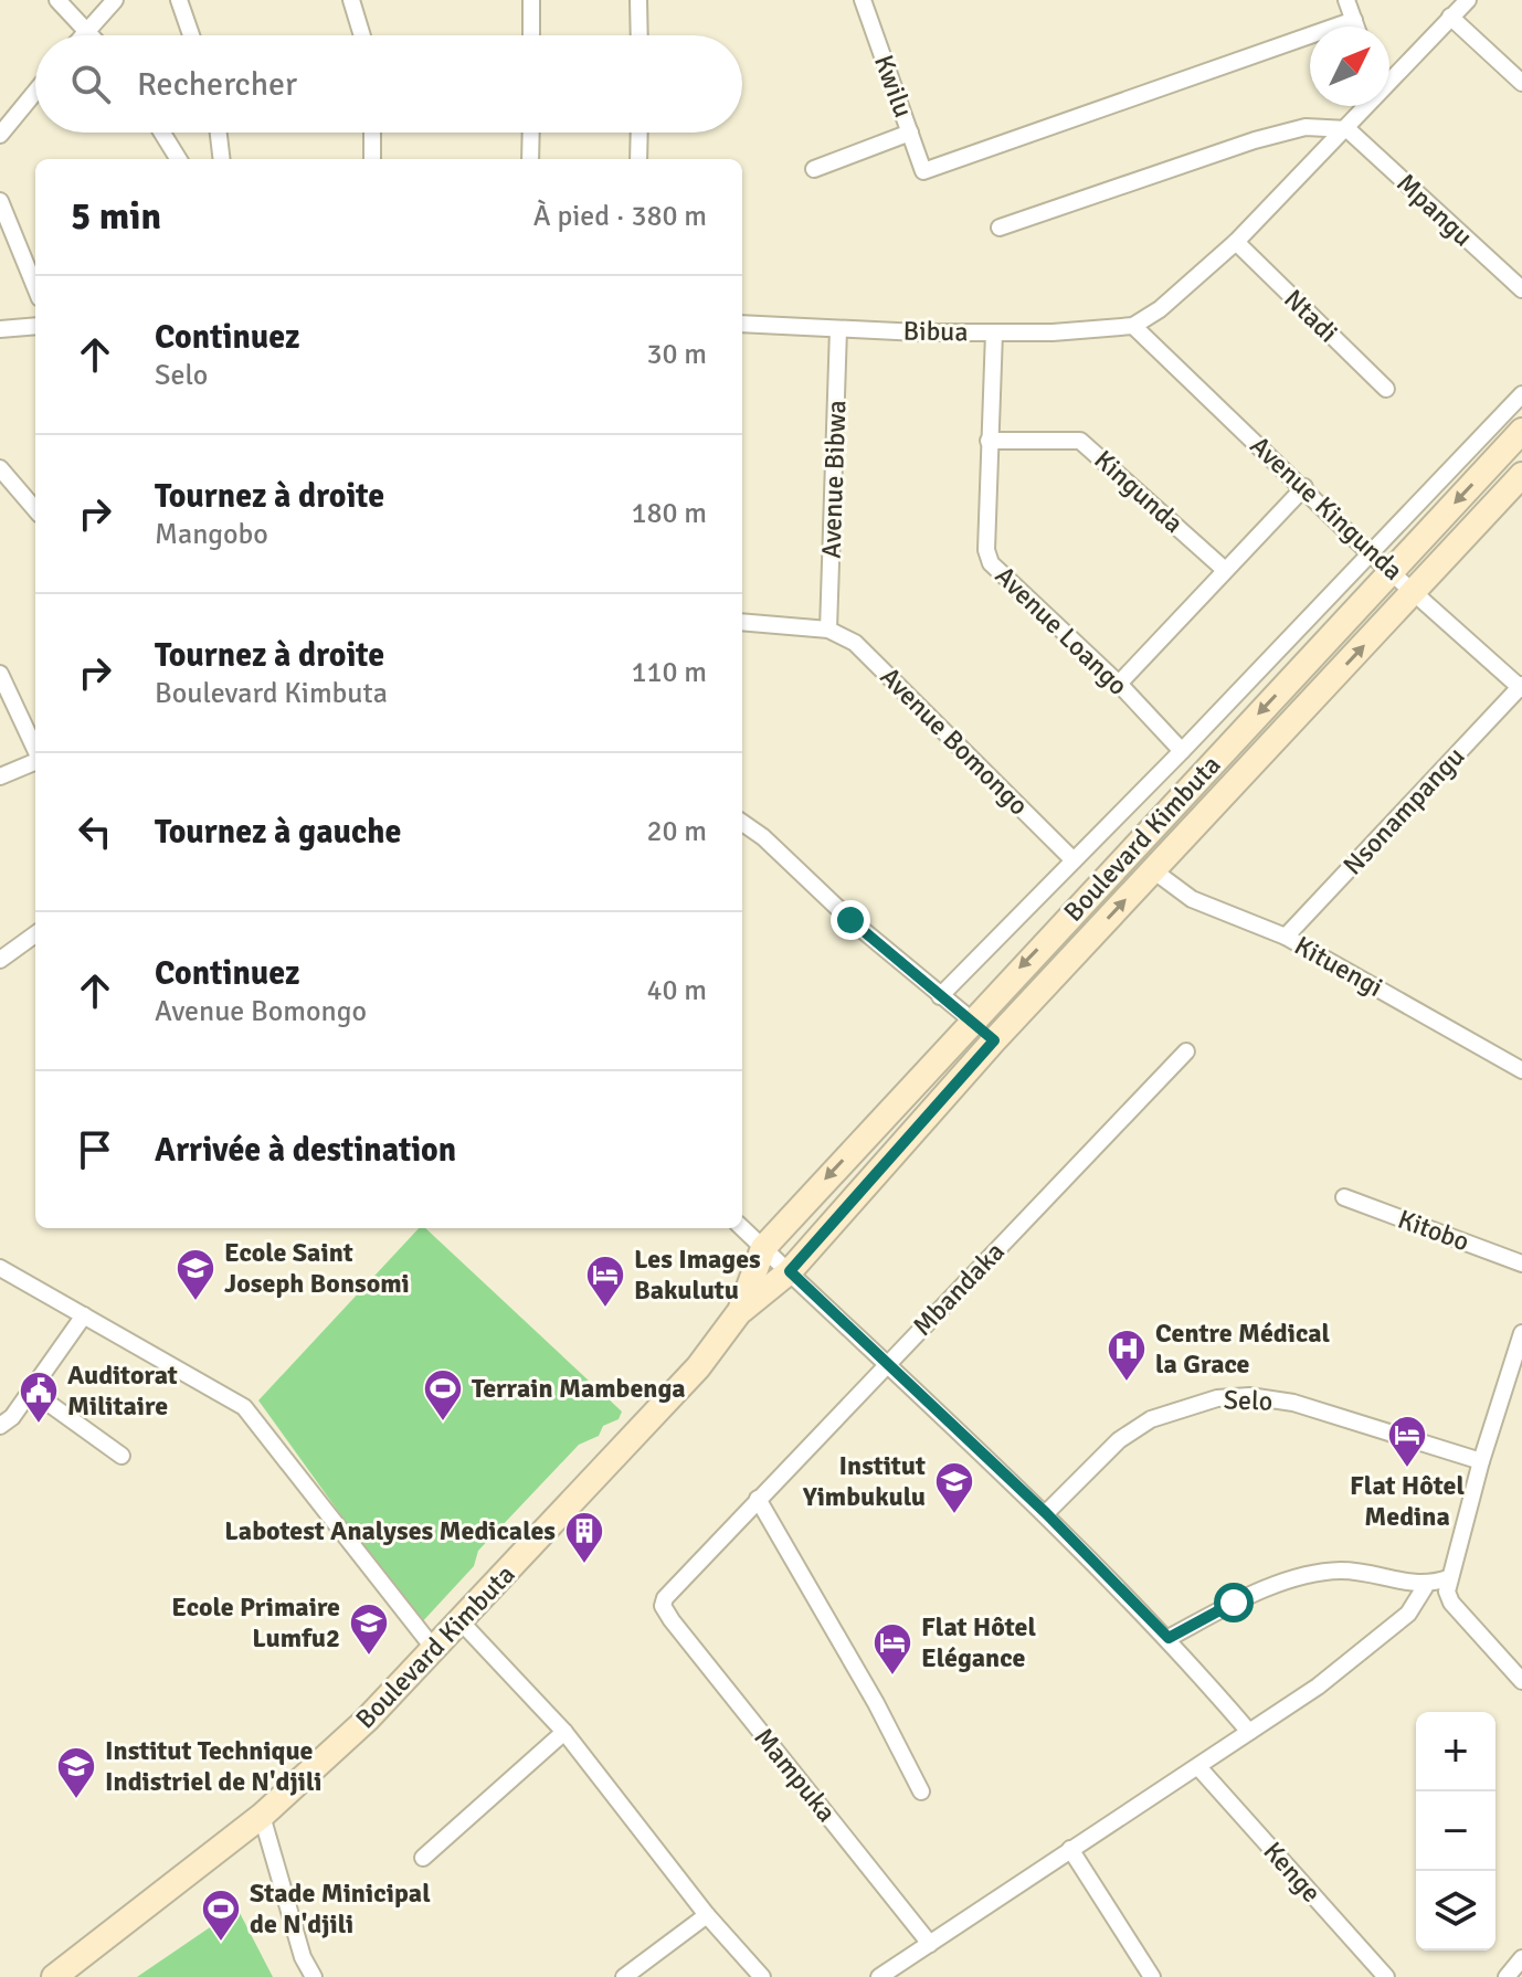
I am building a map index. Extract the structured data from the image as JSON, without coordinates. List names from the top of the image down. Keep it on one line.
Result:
{"streets":{"street":["Kwilu","Mpangu","Ntadi","Bibua","Avenue Bibwa","Kingunda","Avenue Kingunda","Avenue Loango","Avenue Bomongo","Nsonampangu","Boulevard Kimbuta","Kituengi","Kitobo","Mbandaka","Selo","Mampuka","Kenge"]},"crossings":[["Bibua","Avenue Bibwa"],["Bibua","Avenue Kingunda"],["Bibua","Avenue Loango"],["Avenue Bibwa","Avenue Bomongo"],["Kingunda","Avenue Loango"],["Avenue Kingunda","Nsonampangu"],["Avenue Kingunda","Boulevard Kimbuta"],["Nsonampangu","Kituengi"],["Boulevard Kimbuta","Kituengi"],["Mbandaka","Mampuka"]],"places":{"school or university":["Ecole Saint Joseph Bonsomi","Institut Yimbukulu","Ecole Primaire Lumfu2","Institut Technique Indistriel de N'djili"],"hotel":["Les Images Bakulutu","Flat Hôtel Medina","Flat Hôtel Elégance"],"hospital":["Centre Médical la Grace"],"sports":["Terrain Mambenga","Stade Minicipal de N'djili"],"public building":["Auditorat Militaire"],"building":["Labotest Analyses Medicales"]},"north":"top right","page":{"search":"Rechercher","heading":["5 min","À pied · 380 m"],"list":[["Continuez","Selo","30 m"],["Tournez à droite","Mangobo","180 m"],["Tournez à droite","Boulevard Kimbuta","110 m"],["Tournez à gauche","20 m"],["Continuez","Avenue Bomongo","40 m"],"Arrivée à destination"],"map_buttons":["+","−"]}}
